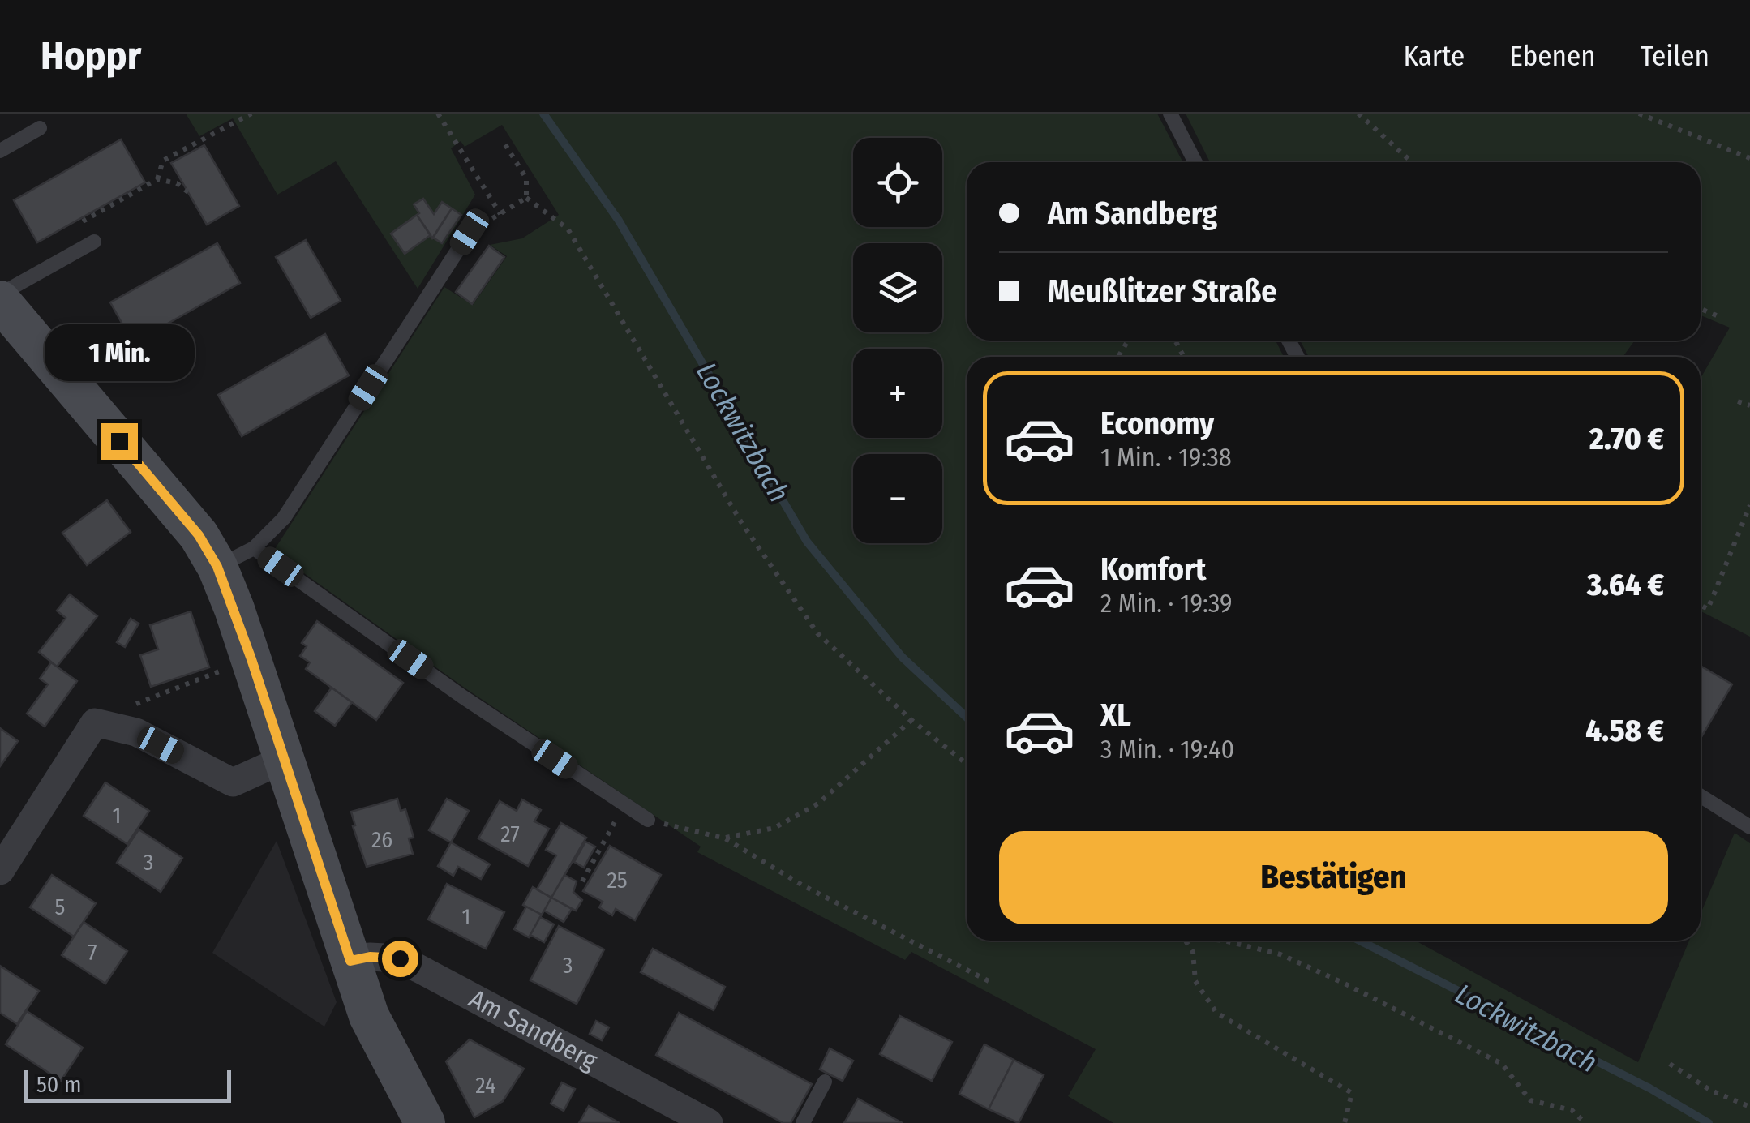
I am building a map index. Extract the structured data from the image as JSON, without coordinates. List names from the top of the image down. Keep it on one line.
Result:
{"streets":{"street":["Am Sandberg"]},"water":["Lockwitzbach"],"house_numbers":["1","27","26","3","25","5","1","7","3","24"],"scale_bar":"50 m","page":{"header":"Hoppr","nav":["Karte","Ebenen","Teilen"],"map_buttons":["+","−"],"banner":["Am Sandberg","Meußlitzer Straße"],"bubble":"1 Min.","list":[{"name":"Economy","note":"1 Min. · 19:38","value":"2.70 €"},{"name":"Komfort","note":"2 Min. · 19:39","value":"3.64 €"},{"name":"XL","note":"3 Min. · 19:40","value":"4.58 €"}],"buttons":"Bestätigen","scale":"50 m"}}
